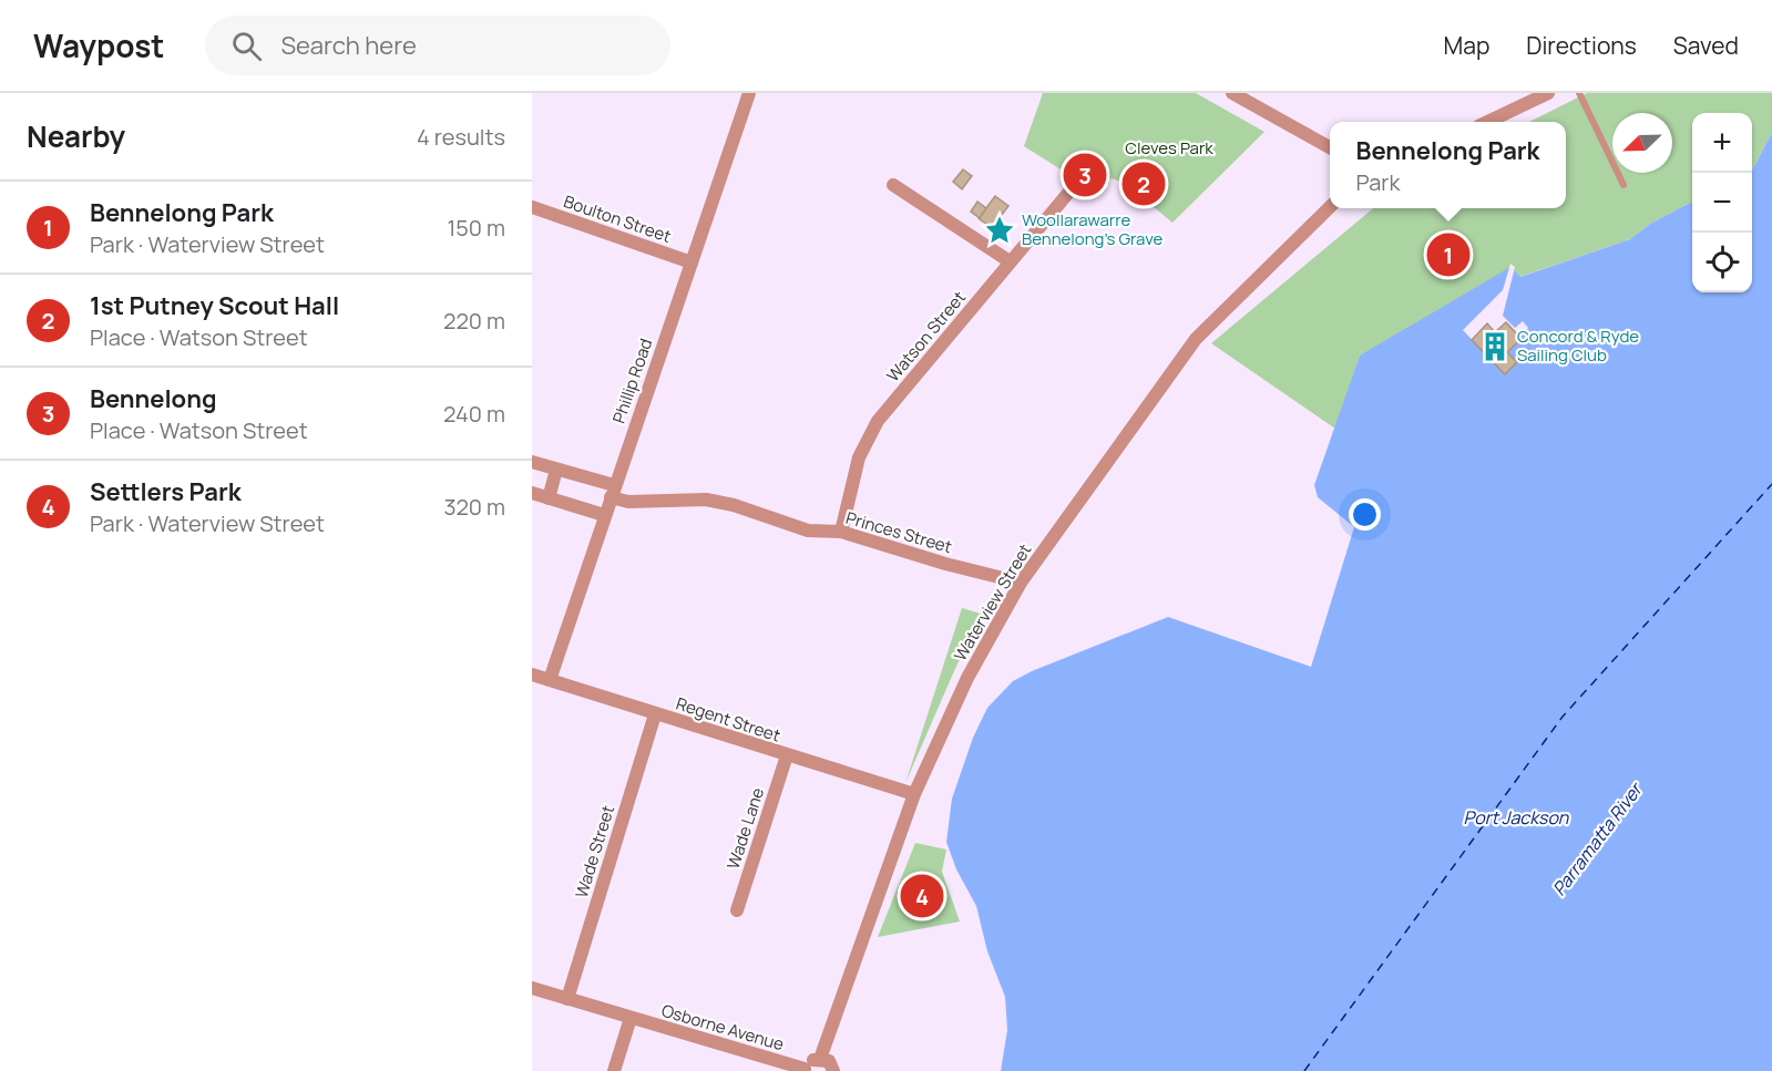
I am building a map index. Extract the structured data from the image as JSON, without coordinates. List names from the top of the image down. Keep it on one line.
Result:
{"streets":{"street":["Boulton Street","Watson Street","Phillip Road","Princes Street","Waterview Street","Regent Street","Wade Lane","Wade Street","Osborne Avenue"]},"crossings":[["Boulton Street","Phillip Road"],["Watson Street","Princes Street"],["Phillip Road","Princes Street"],["Phillip Road","Regent Street"],["Princes Street","Waterview Street"],["Waterview Street","Regent Street"],["Regent Street","Wade Lane"],["Regent Street","Wade Street"],["Wade Street","Osborne Avenue"]],"water":["Port Jackson","Parramatta River"],"parks":["Cleves Park"],"places":{"place":["Woollarawarre Bennelong's Grave"],"building":["Concord & Ryde Sailing Club"]},"north":"bottom left","page":{"header":"Waypost","search":"Search here","nav":["Map","Directions","Saved"],"heading":["Nearby","4 results"],"map_buttons":["+","−"],"popup":["Bennelong Park","Park"],"pins":["3","2","1","4"],"list":[{"mark":"1","name":"Bennelong Park","note":"Park · Waterview Street","value":"150 m"},{"mark":"2","name":"1st Putney Scout Hall","note":"Place · Watson Street","value":"220 m"},{"mark":"3","name":"Bennelong","note":"Place · Watson Street","value":"240 m"},{"mark":"4","name":"Settlers Park","note":"Park · Waterview Street","value":"320 m"}]}}
